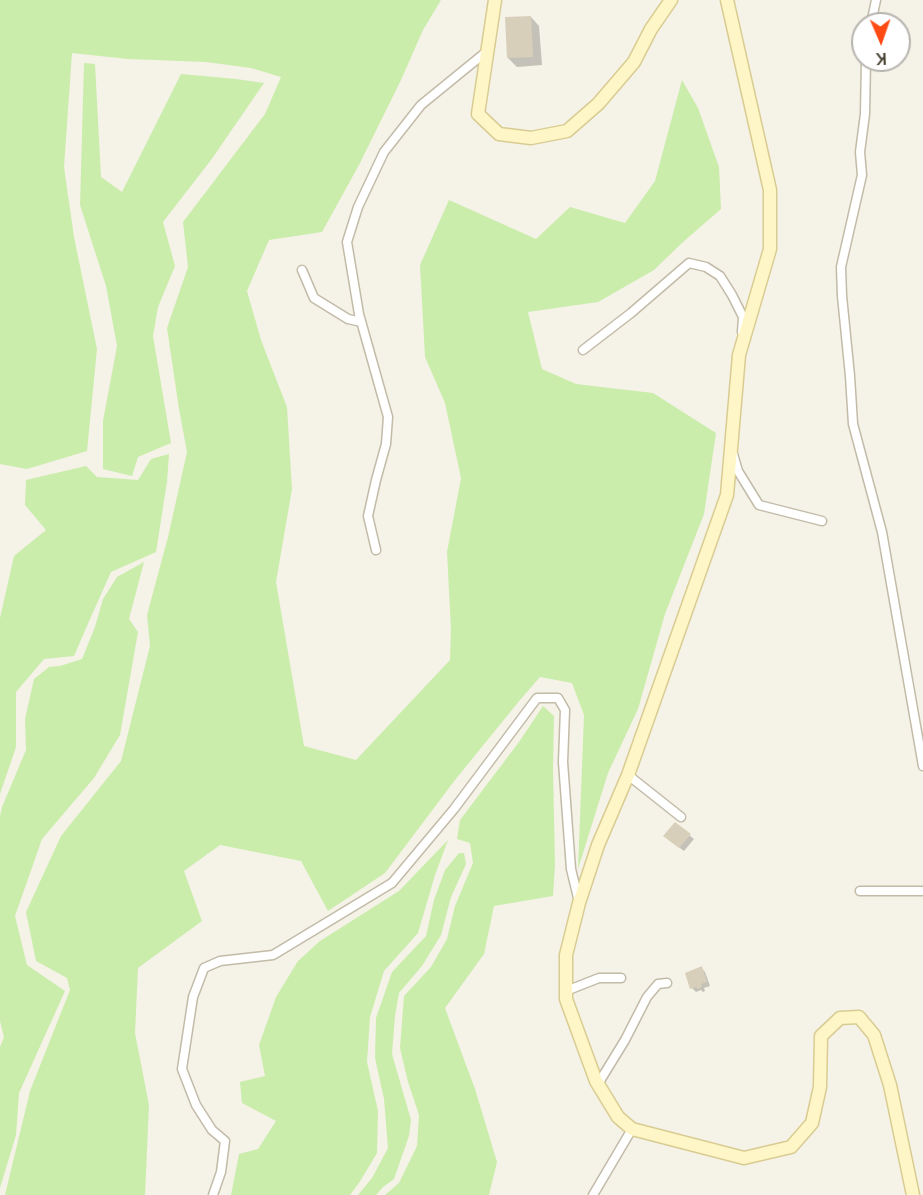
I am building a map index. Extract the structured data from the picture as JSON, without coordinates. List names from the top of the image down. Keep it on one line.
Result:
{"north":"bottom"}
